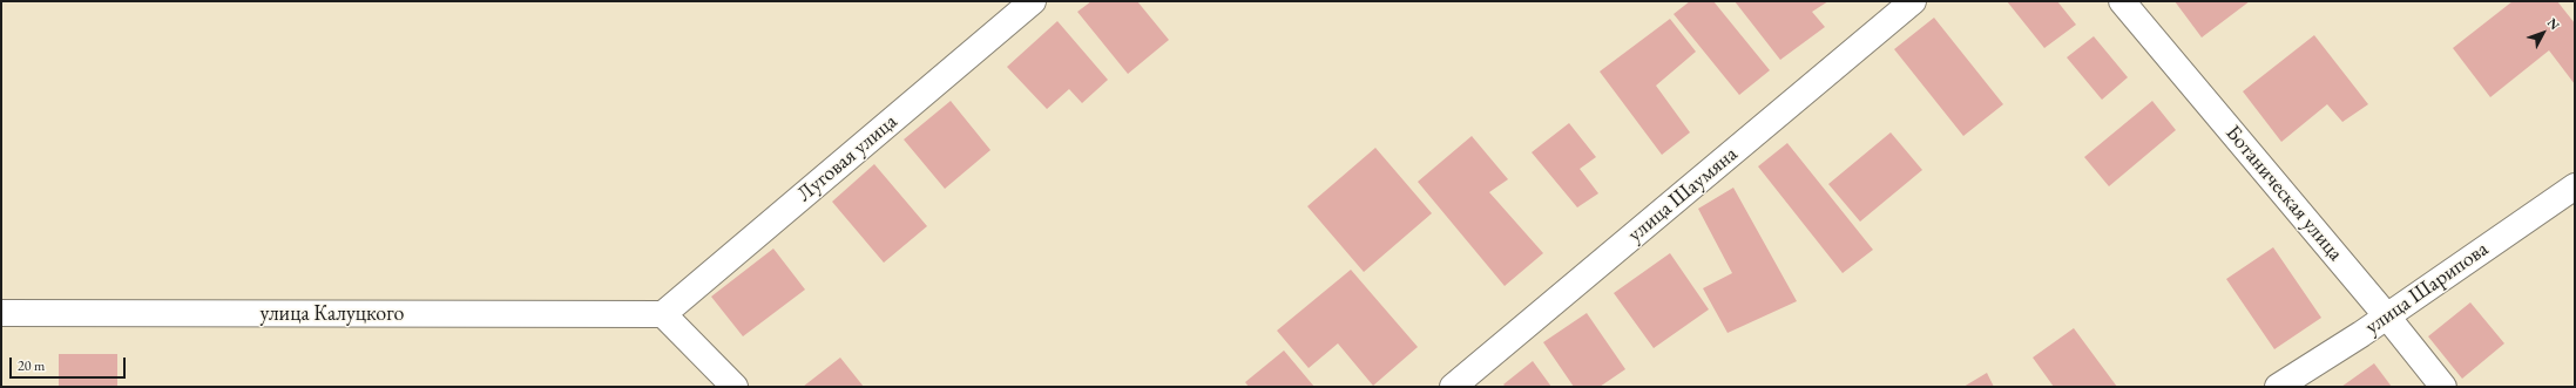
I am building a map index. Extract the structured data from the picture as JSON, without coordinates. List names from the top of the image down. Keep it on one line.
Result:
{"streets":{"street":["Луговая улица","Ботаническая улица","улица Шаумяна","улица Шарипова","улица Калуцкого"]},"crossings":[["Луговая улица","улица Калуцкого"],["Ботаническая улица","улица Шарипова"]],"scale_bar":"20 m","north":"top right"}
